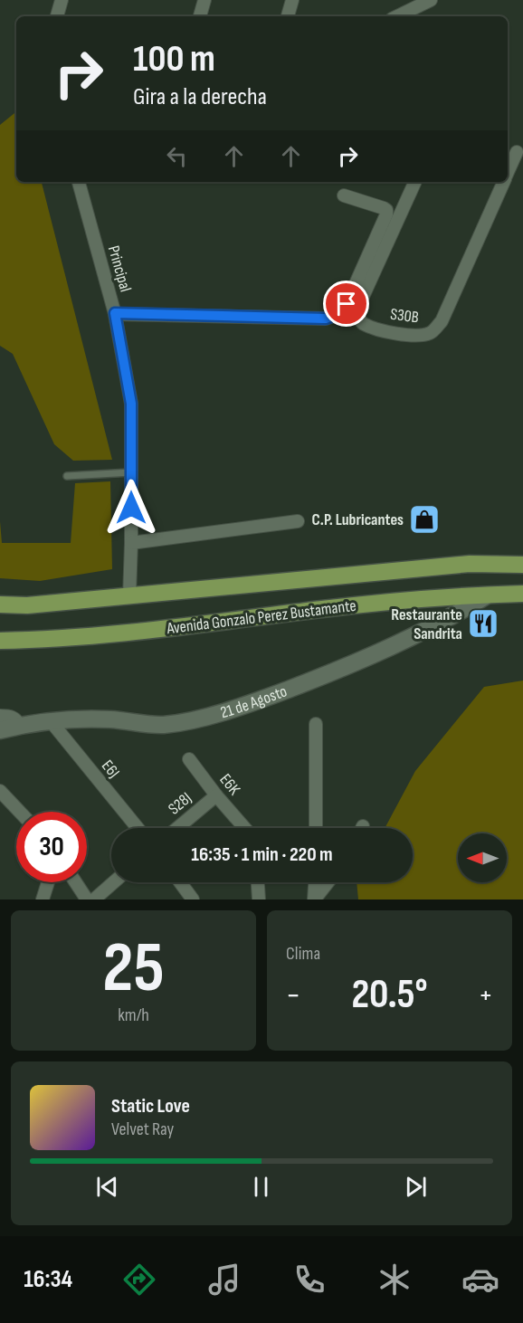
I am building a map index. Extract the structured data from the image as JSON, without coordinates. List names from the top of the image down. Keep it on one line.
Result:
{"streets":{"main road":["Avenida Gonzalo Perez Bustamante"],"street":["Principal","S30B","21 de Agosto","E6J","E6K","S28J"]},"crossings":[["Principal","Avenida Gonzalo Perez Bustamante"],["Avenida Gonzalo Perez Bustamante","21 de Agosto"],["21 de Agosto","E6J"],["E6K","S28J"]],"places":{"shop":["C.P. Lubricantes"],"restaurant":["Restaurante Sandrita"]},"north":"left","page":{"turn":["100 m","Gira a la derecha"],"limit":"30","trip":"16:35 · 1 min · 220 m","tile":[["25","km/h"],"Clima"],"heat":["−","20.5°","+"],"song":["Static Love","Velvet Ray"],"tabs":"16:34"}}
